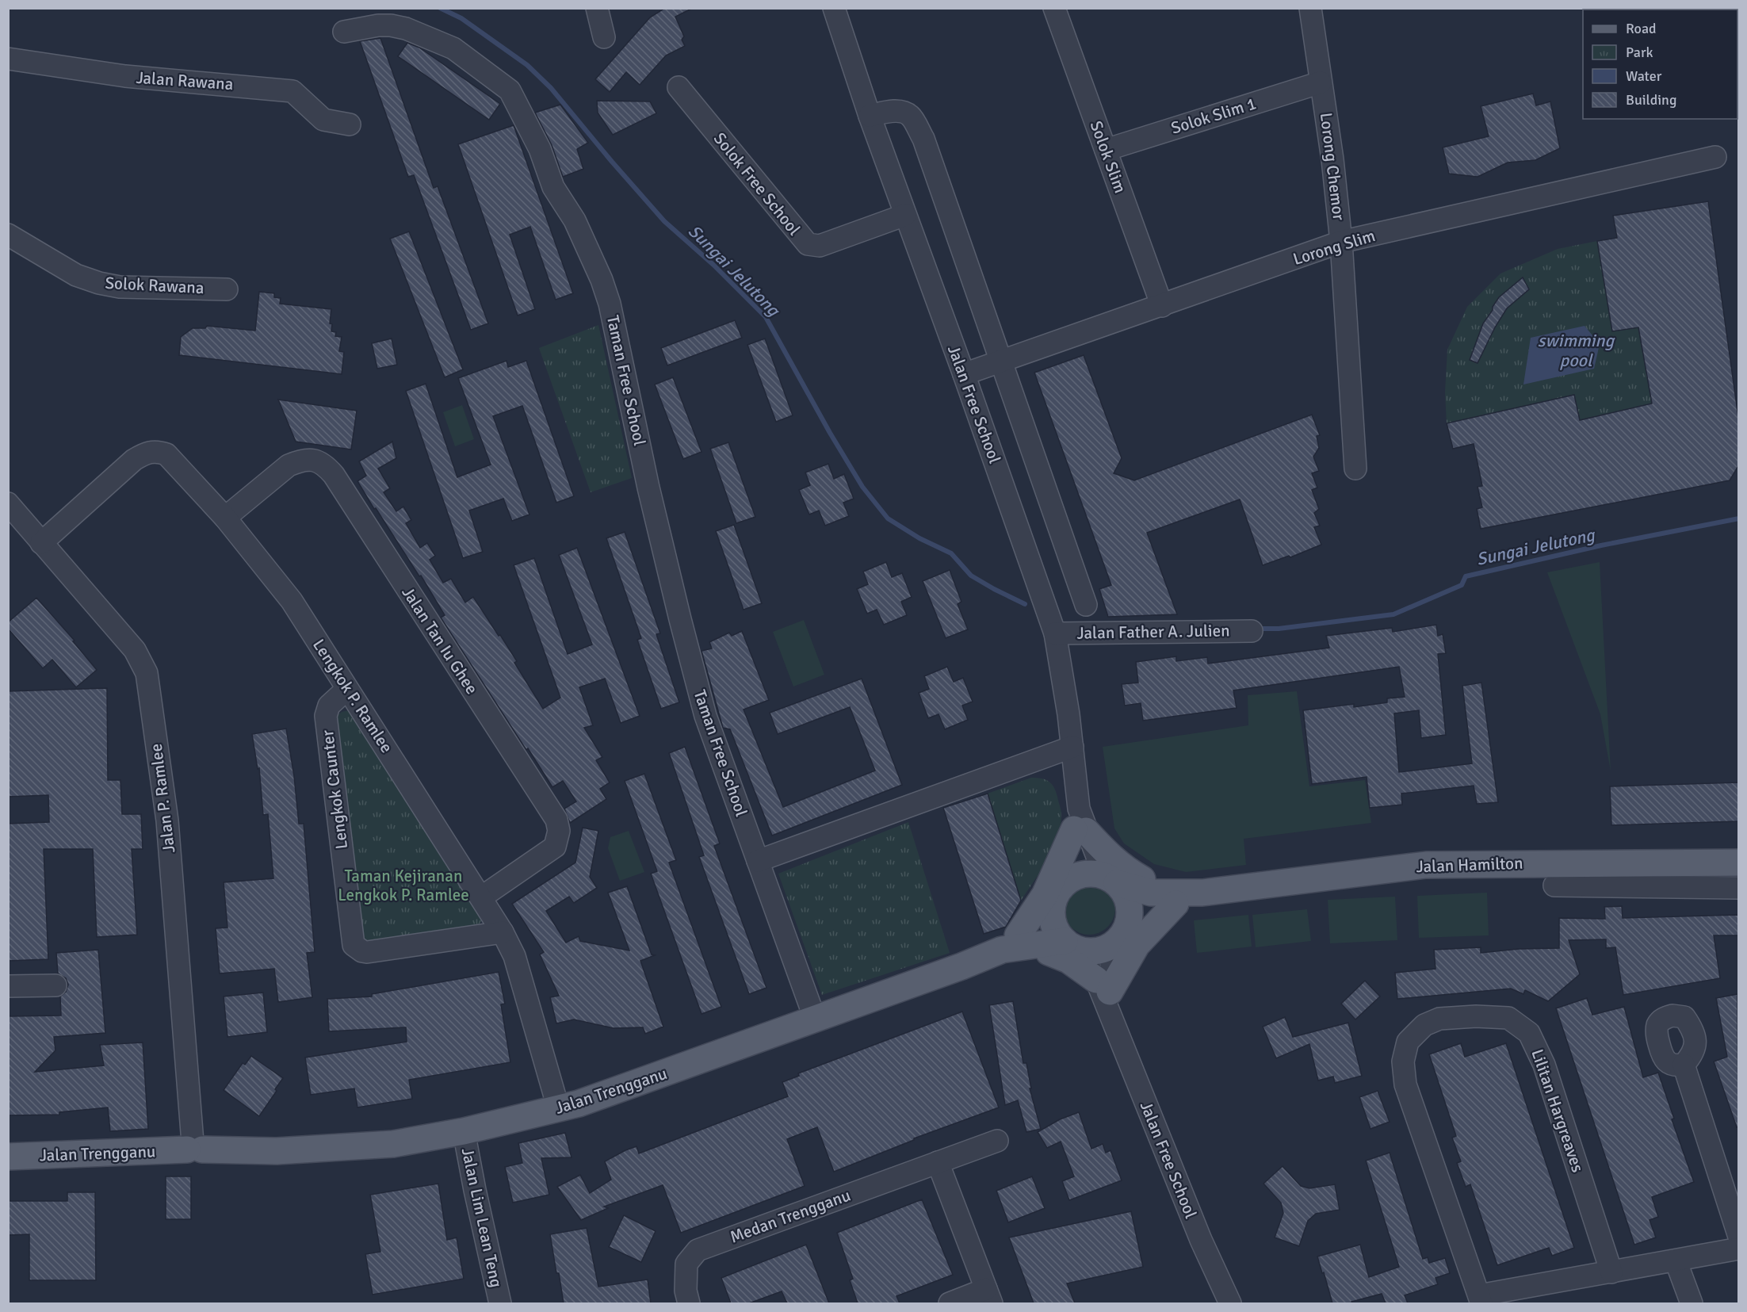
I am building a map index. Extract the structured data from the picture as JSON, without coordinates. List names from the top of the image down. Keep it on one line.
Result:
{"streets":{"main road":["Jalan Hamilton","Jalan Trengganu"],"street":["Jalan Rawana","Solok Slim 1","Solok Slim","Lorong Chemor","Solok Free School","Lorong Slim","Solok Rawana","Taman Free School","Jalan Free School","Jalan Father A. Julien","Jalan Tan Iu Ghee","Lengkok P. Ramlee","Lengkok Caunter","Jalan P. Ramlee","Lilitan Hargreaves","Medan Trengganu","Jalan Lim Lean Teng"]},"crossings":[["Solok Slim 1","Solok Slim"],["Solok Slim 1","Lorong Chemor"],["Solok Slim","Lorong Slim"],["Lorong Chemor","Lorong Slim"],["Solok Free School","Jalan Free School"],["Lorong Slim","Jalan Free School"],["Taman Free School","Jalan Trengganu"],["Jalan Free School","Jalan Father A. Julien"],["Jalan Free School","Jalan Hamilton"],["Jalan Free School","Jalan Trengganu"],["Jalan Tan Iu Ghee","Lengkok P. Ramlee"],["Lengkok P. Ramlee","Lengkok Caunter"],["Lengkok P. Ramlee","Jalan P. Ramlee"],["Lengkok P. Ramlee","Jalan Trengganu"],["Jalan P. Ramlee","Jalan Trengganu"],["Jalan Hamilton","Jalan Trengganu"],["Jalan Trengganu","Jalan Lim Lean Teng"]],"water":["Sungai Jelutong","swimming pool"],"parks":["Taman Kejiranan Lengkok P. Ramlee"],"legend":["Road","Park","Water","Building"]}
